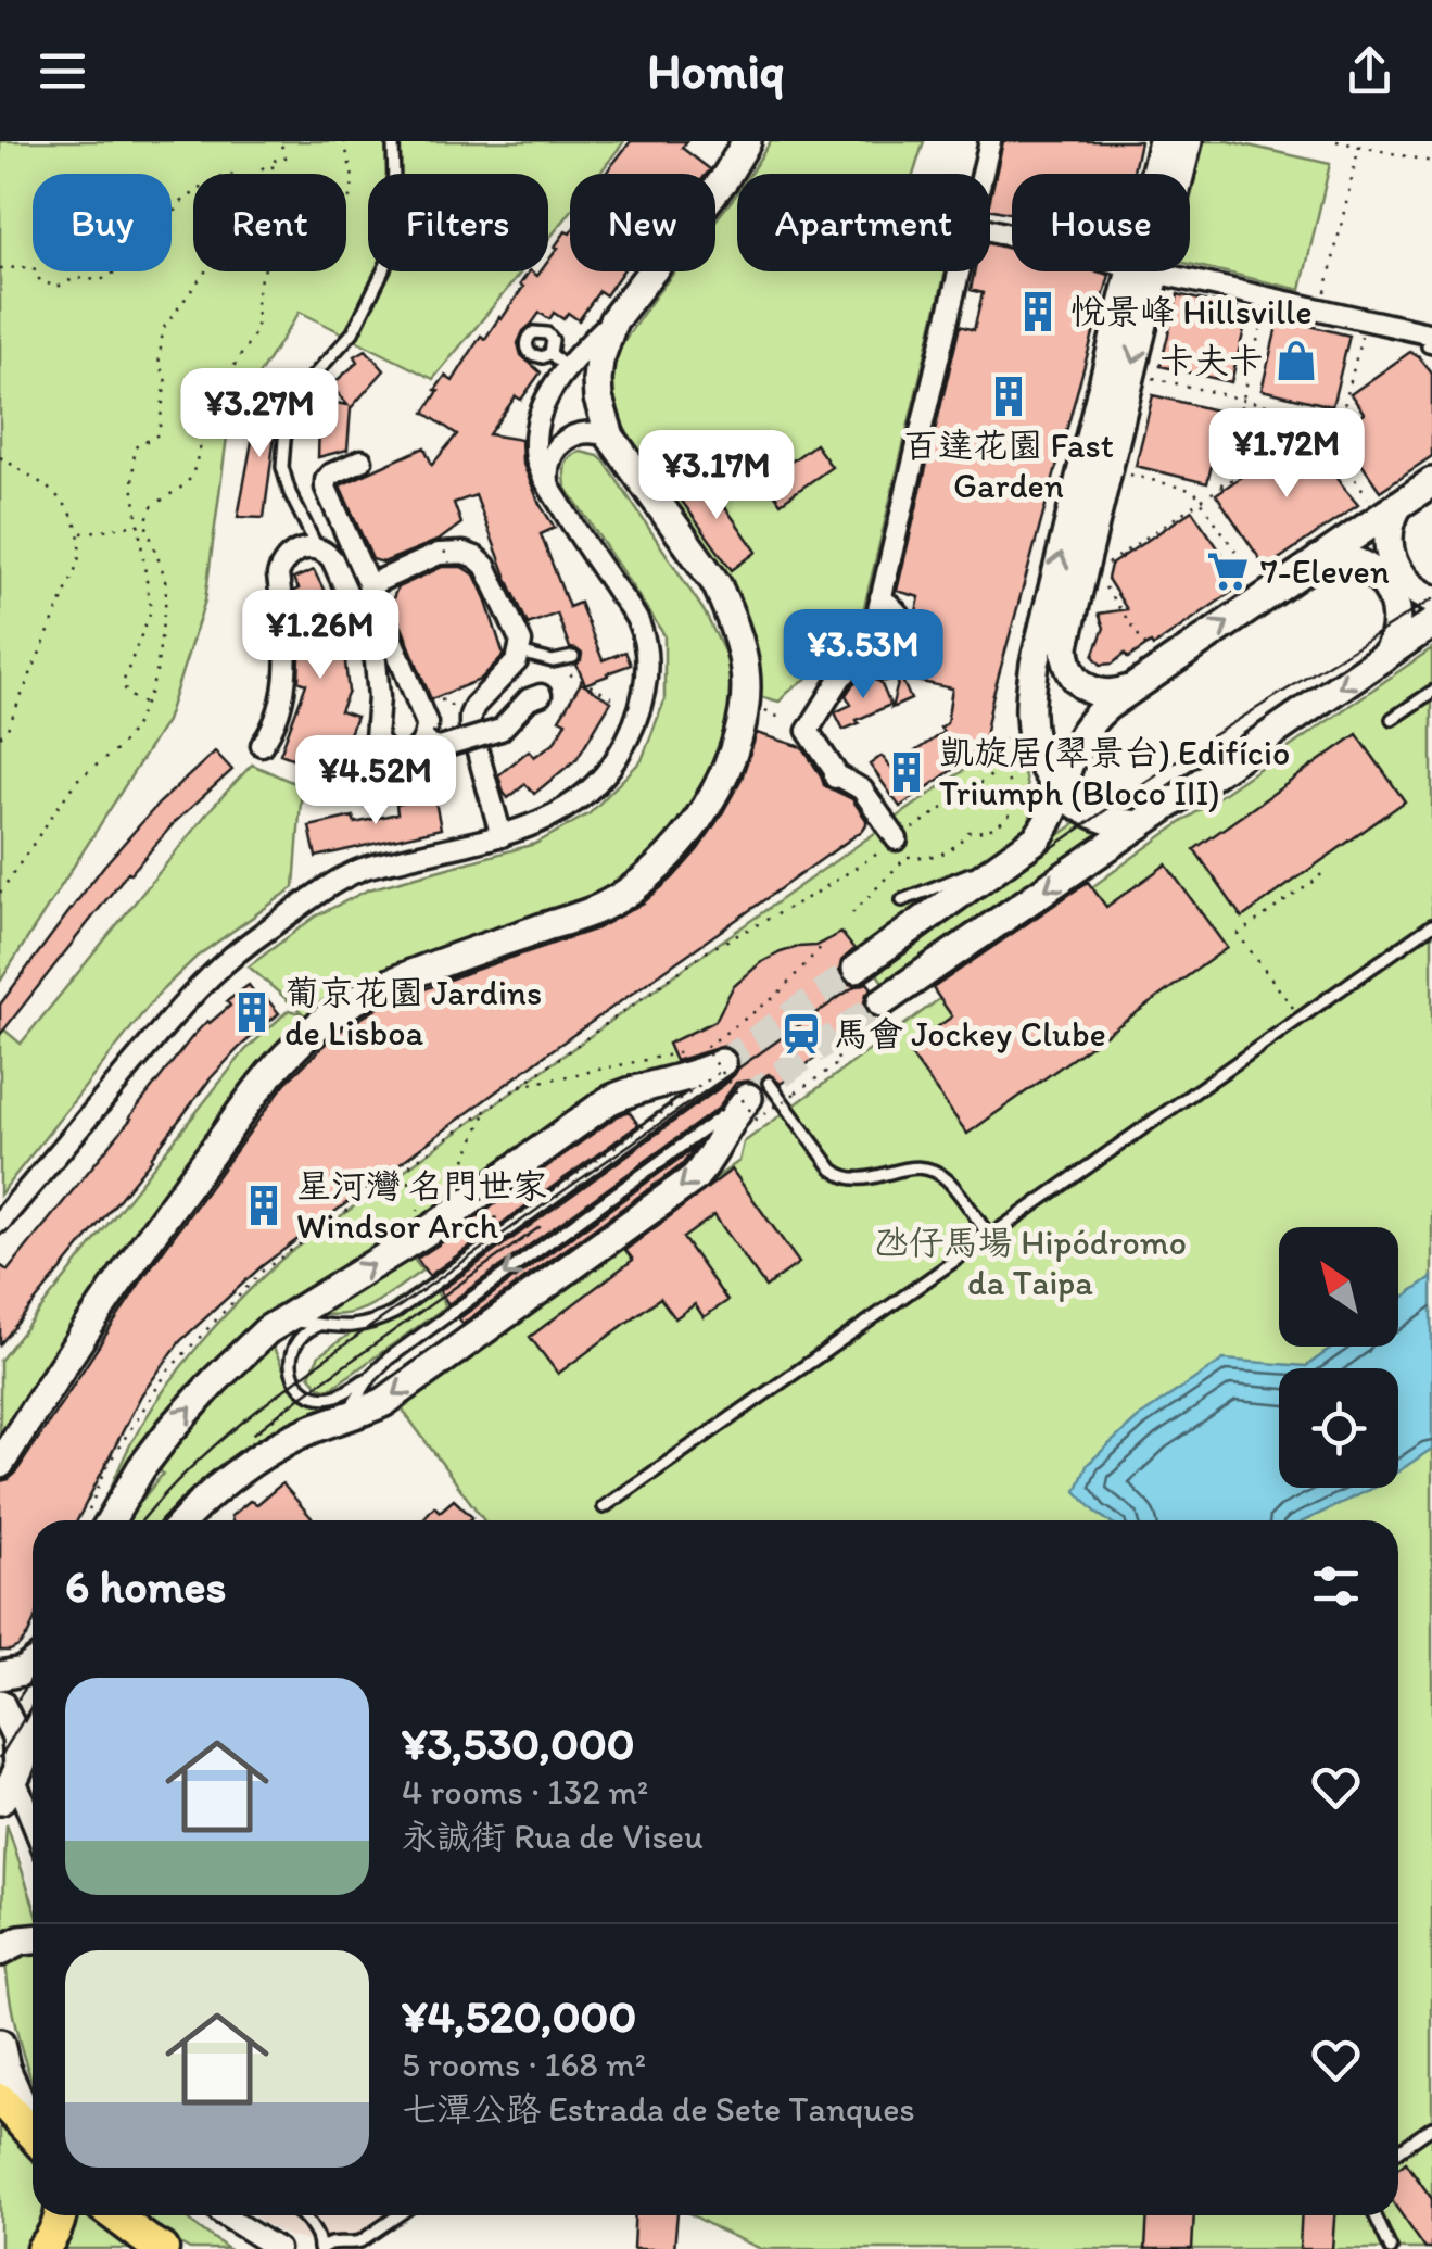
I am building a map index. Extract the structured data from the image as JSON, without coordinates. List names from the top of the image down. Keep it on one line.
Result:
{"parks":["氹仔馬場 Hipódromo da Taipa"],"places":{"building":["悅景峰 Hillsville","百達花園 Fast Garden","凱旋居(翠景台) Edifício Triumph (Bloco III)","葡京花園 Jardins de Lisboa","星河灣 名門世家 Windsor Arch"],"shop":["卡夫卡"],"supermarket":["7-Eleven"],"station":["馬會 Jockey Clube"]},"north":"top left","page":{"header":"Homiq","chip":["Buy","Rent","Filters","New","Apartment","House"],"price":["¥3.27M","¥1.72M","¥3.17M","¥1.26M","¥3.53M","¥4.52M"],"heading":"6 homes","list":[{"name":"¥3,530,000","note":"4 rooms · 132 m² · 永誠街 Rua de Viseu"},{"name":"¥4,520,000","note":"5 rooms · 168 m² · 七潭公路 Estrada de Sete Tanques"}]}}
